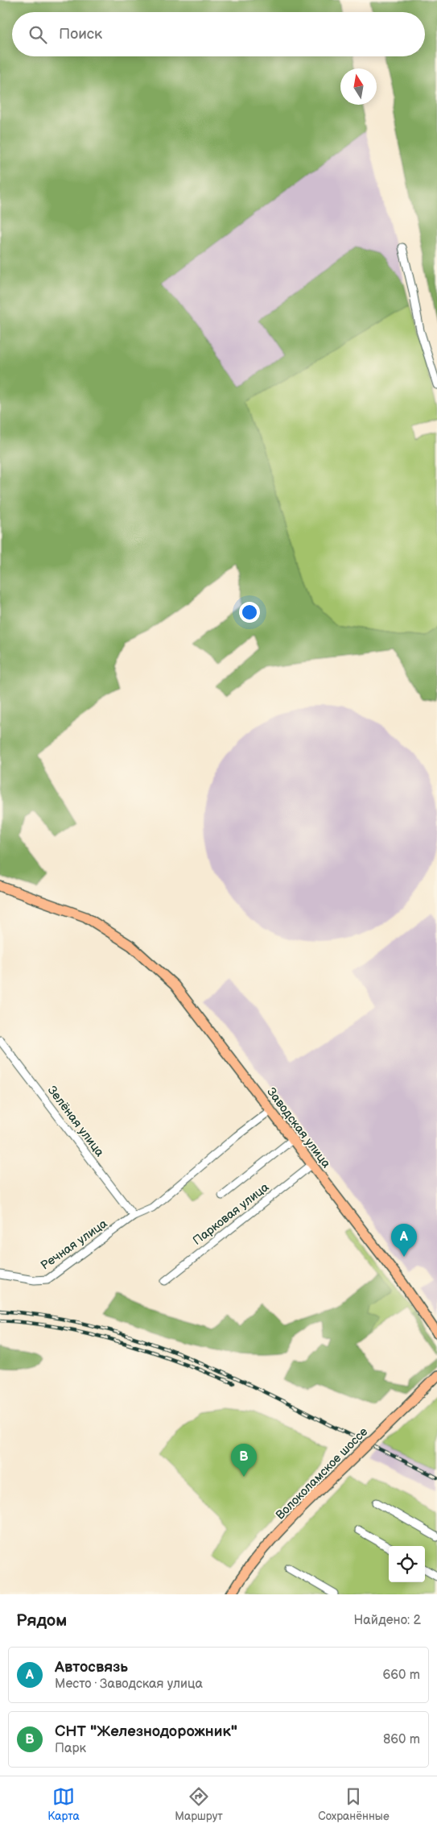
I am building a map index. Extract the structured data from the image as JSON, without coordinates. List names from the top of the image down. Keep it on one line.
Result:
{"streets":{"main road":["Заводская улица","Волоколамское шоссе"],"street":["Зелёная улица","Парковая улица","Речная улица"]},"crossings":[["Зелёная улица","Речная улица"],["Заводская улица","Парковая улица"]],"north":"top","page":{"search":"Поиск","pins":["A","B"],"heading":["Рядом","Найдено: 2"],"list":[{"mark":"A","name":"Автосвязь","note":"Место · Заводская улица","value":"660 m"},{"mark":"B","name":"СНТ \"Железнодорожник\"","note":"Парк","value":"860 m"}],"nav":["Карта","Маршрут","Сохранённые"]}}
